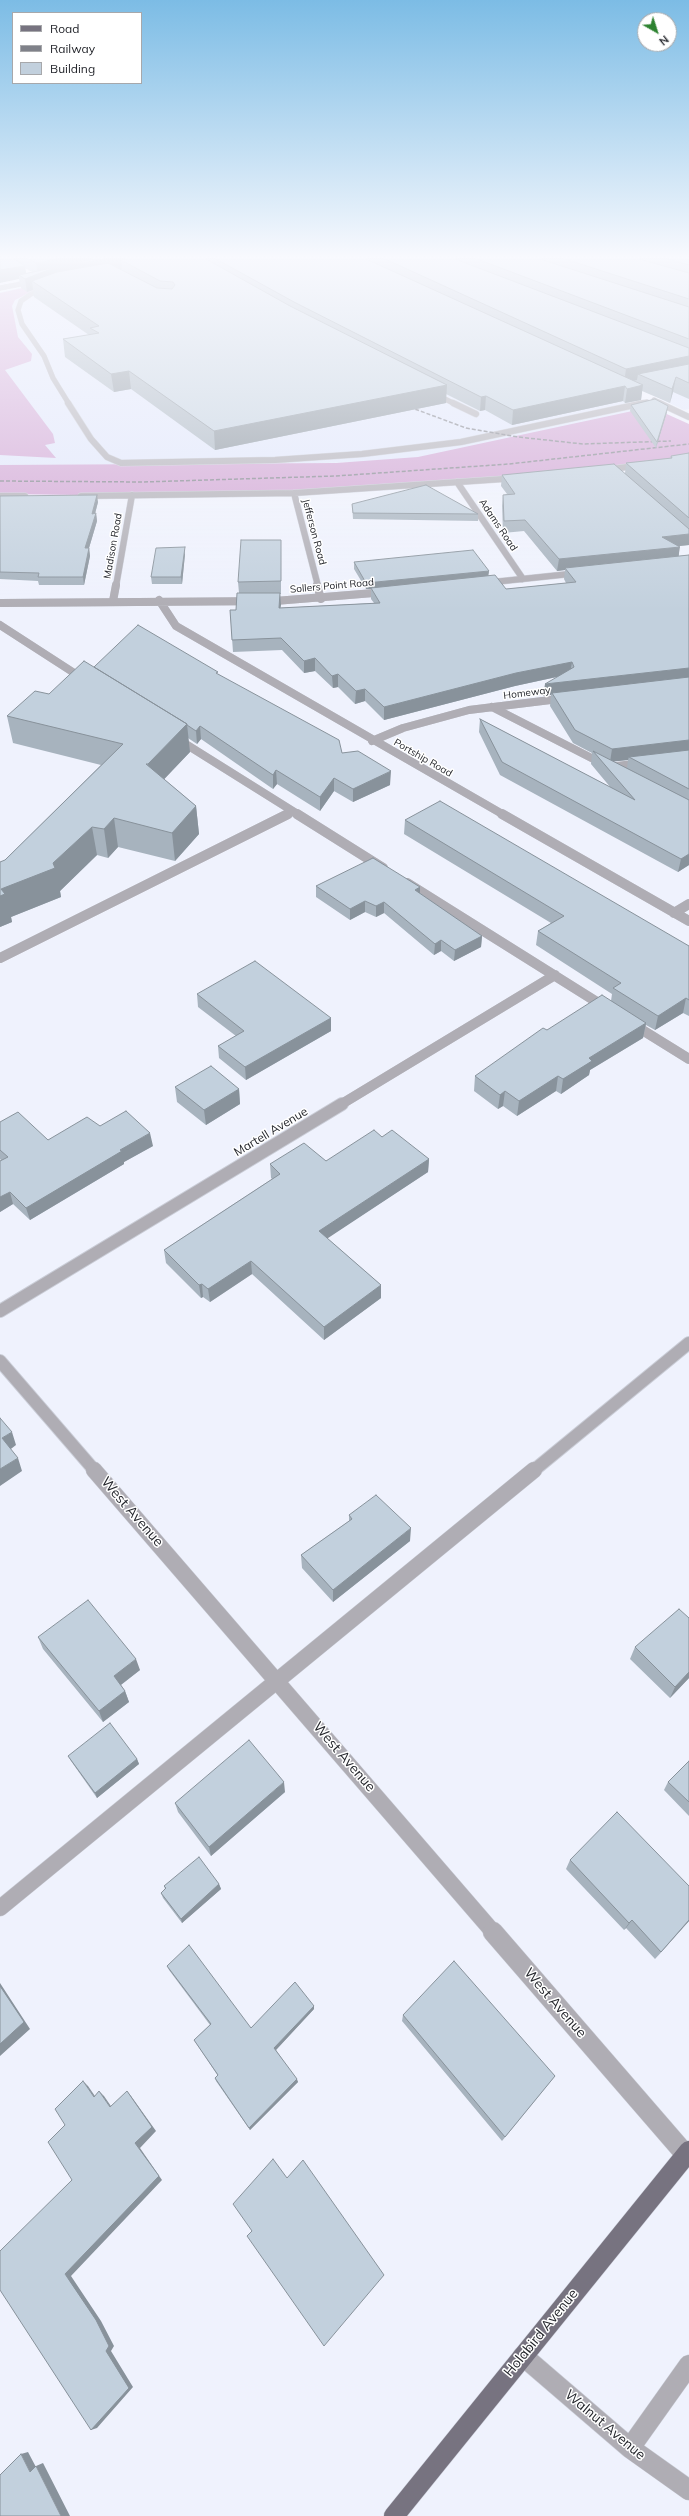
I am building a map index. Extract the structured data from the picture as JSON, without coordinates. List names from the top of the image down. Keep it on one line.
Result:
{"streets":{"main road":["Holabird Avenue"],"street":["Adams Road","Jefferson Road","Madison Road","Sollers Point Road","Homeway","Portship Road","Martell Avenue","West Avenue","Walnut Avenue"]},"crossings":[["Jefferson Road","Sollers Point Road"],["Madison Road","Sollers Point Road"],["Sollers Point Road","Portship Road"],["Homeway","Portship Road"],["West Avenue","Holabird Avenue"],["Holabird Avenue","Walnut Avenue"]],"legend":["Road","Railway","Building"],"north":"bottom right"}
